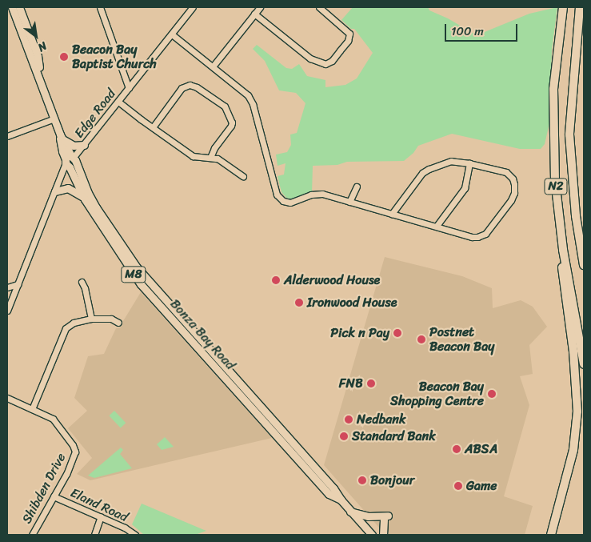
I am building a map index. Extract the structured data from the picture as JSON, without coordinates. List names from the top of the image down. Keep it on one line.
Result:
{"streets":{"highway":["N2"],"main road":["M8","Bonza Bay Road"],"street":["Edge Road","Shibden Drive","Eland Road"]},"crossings":[["Edge Road","Bonza Bay Road"],["Shibden Drive","Eland Road"]],"places":["Beacon Bay Baptist Church","Alderwood House","Ironwood House","Pick n Pay","Postnet Beacon Bay","FNB","Beacon Bay Shopping Centre","Nedbank","Standard Bank","ABSA","Bonjour","Game"],"scale_bar":"100 m","north":"bottom right"}
